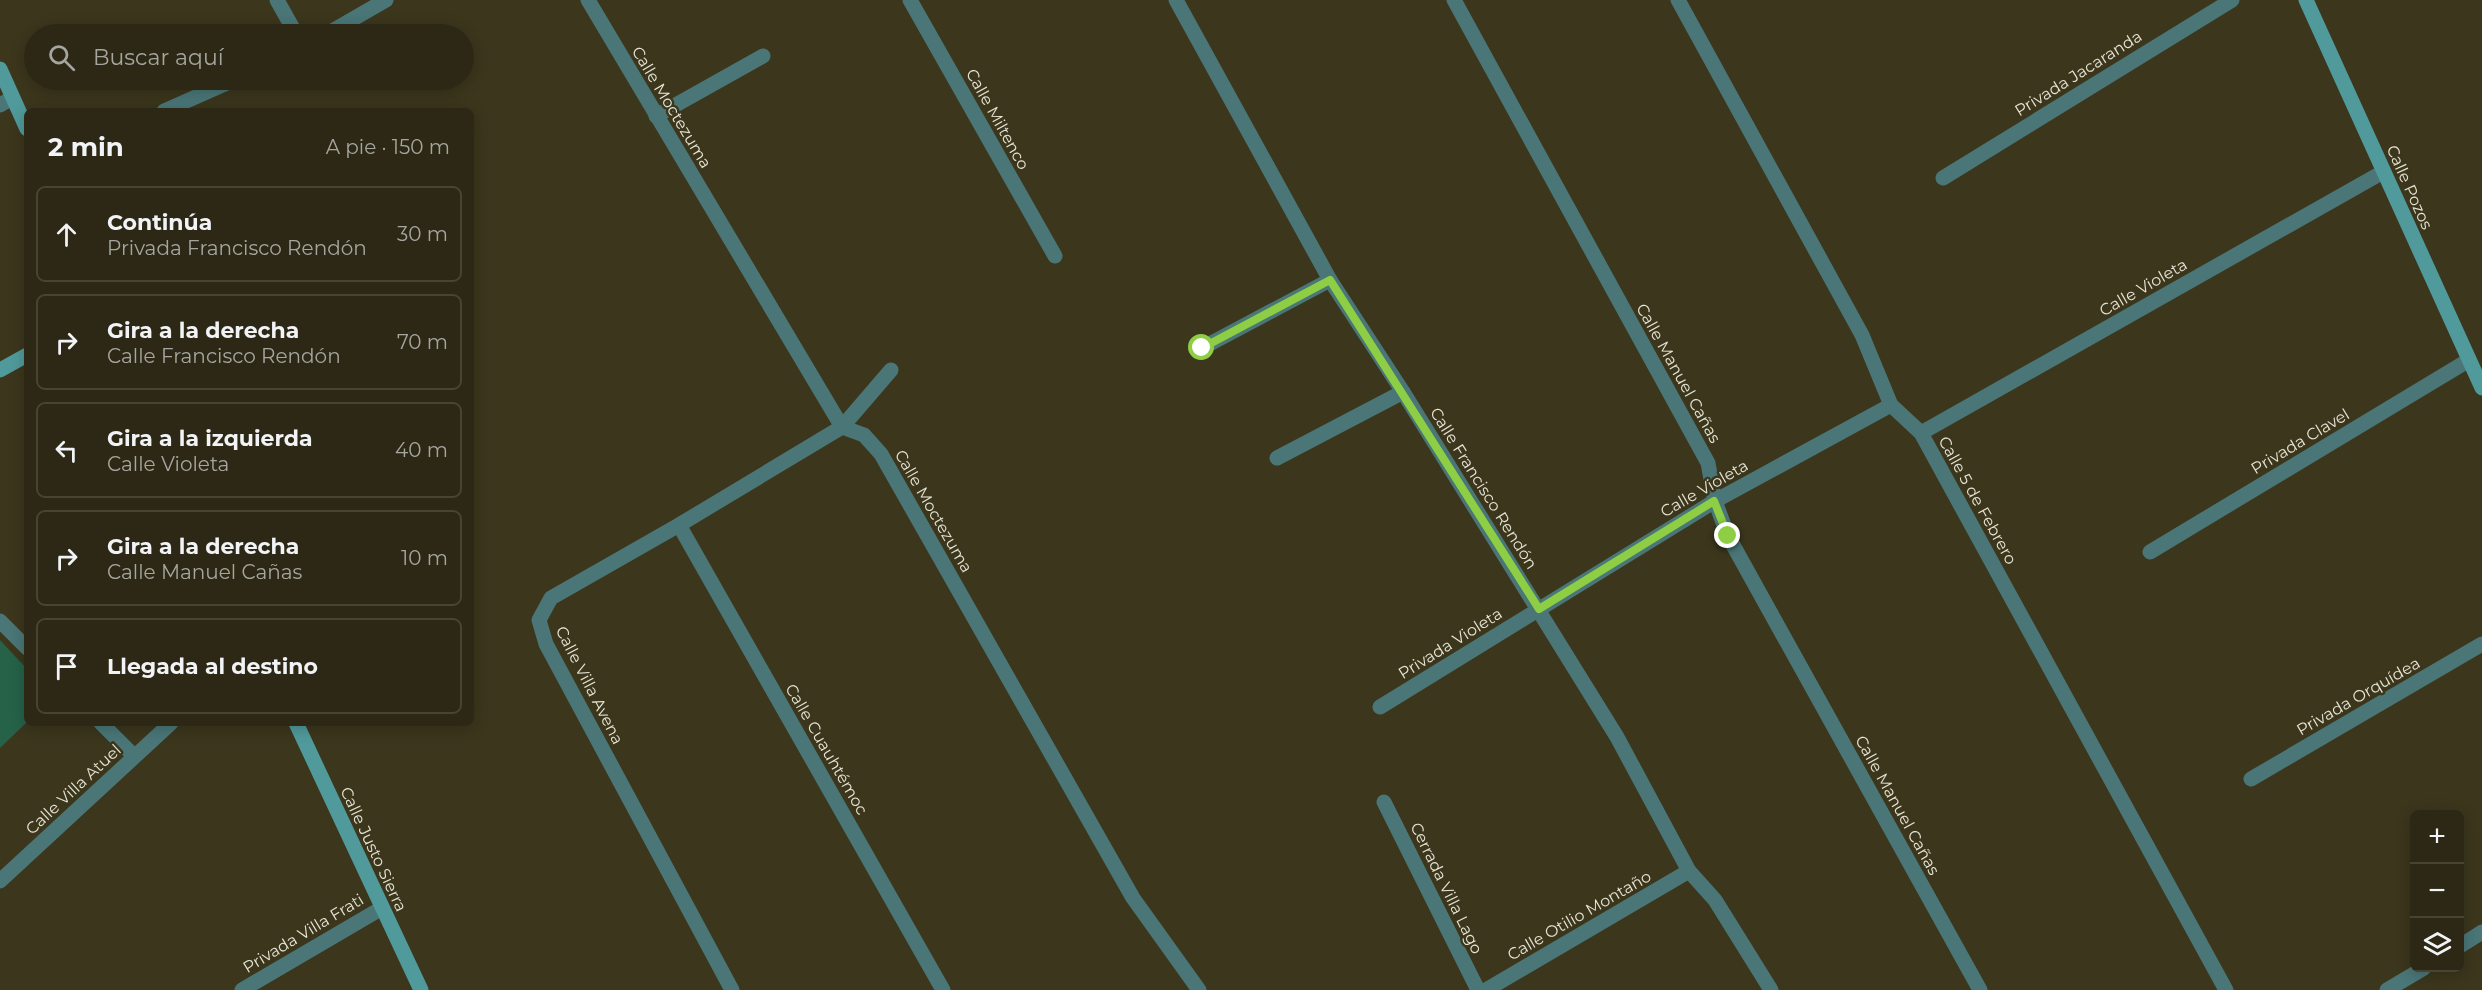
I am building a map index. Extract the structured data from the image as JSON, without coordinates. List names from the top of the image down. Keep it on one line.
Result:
{"streets":{"street":["Privada Jacaranda","Calle Moctezuma","Calle Miltenco","Calle Pozos","Calle Violeta","Calle Manuel Cañas","Privada Clavel","Calle Francisco Rendón","Calle 5 de Febrero","Privada Violeta","Calle Villa Avena","Privada Orquídea","Calle Cuauhtémoc","Calle Villa Atuel","Calle Justo Sierra","Cerrada Villa Lago","Calle Otilio Montaño","Privada Villa Frati"]},"crossings":[["Calle Moctezuma","Calle Villa Avena"],["Calle Pozos","Calle Violeta"],["Calle Pozos","Privada Clavel"],["Calle Violeta","Calle Manuel Cañas"],["Calle Violeta","Calle Francisco Rendón"],["Calle Violeta","Calle 5 de Febrero"],["Calle Violeta","Privada Violeta"],["Calle Francisco Rendón","Privada Violeta"],["Calle Francisco Rendón","Calle Otilio Montaño"],["Calle Villa Avena","Calle Cuauhtémoc"],["Calle Justo Sierra","Privada Villa Frati"]],"page":{"search":"Buscar aquí","heading":["2 min","A pie · 150 m"],"list":[["Continúa","Privada Francisco Rendón","30 m"],["Gira a la derecha","Calle Francisco Rendón","70 m"],["Gira a la izquierda","Calle Violeta","40 m"],["Gira a la derecha","Calle Manuel Cañas","10 m"],"Llegada al destino"],"map_buttons":["+","−"]}}
